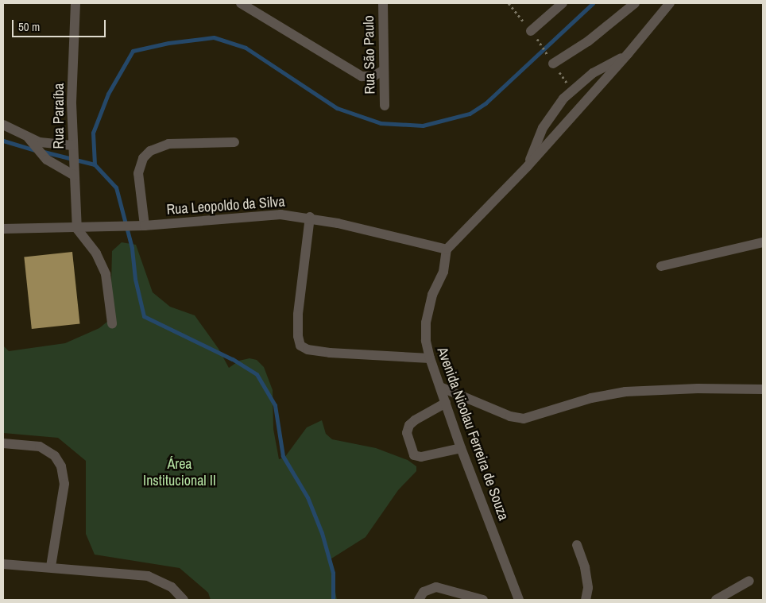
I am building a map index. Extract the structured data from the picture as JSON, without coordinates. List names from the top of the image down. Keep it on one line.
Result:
{"streets":{"street":["Rua São Paulo","Rua Paraíba","Rua Leopoldo da Silva","Avenida Nicolau Ferreira de Souza"]},"crossings":[["Rua Paraíba","Rua Leopoldo da Silva"],["Rua Leopoldo da Silva","Avenida Nicolau Ferreira de Souza"]],"parks":["Área Institucional II"],"scale_bar":"50 m"}
